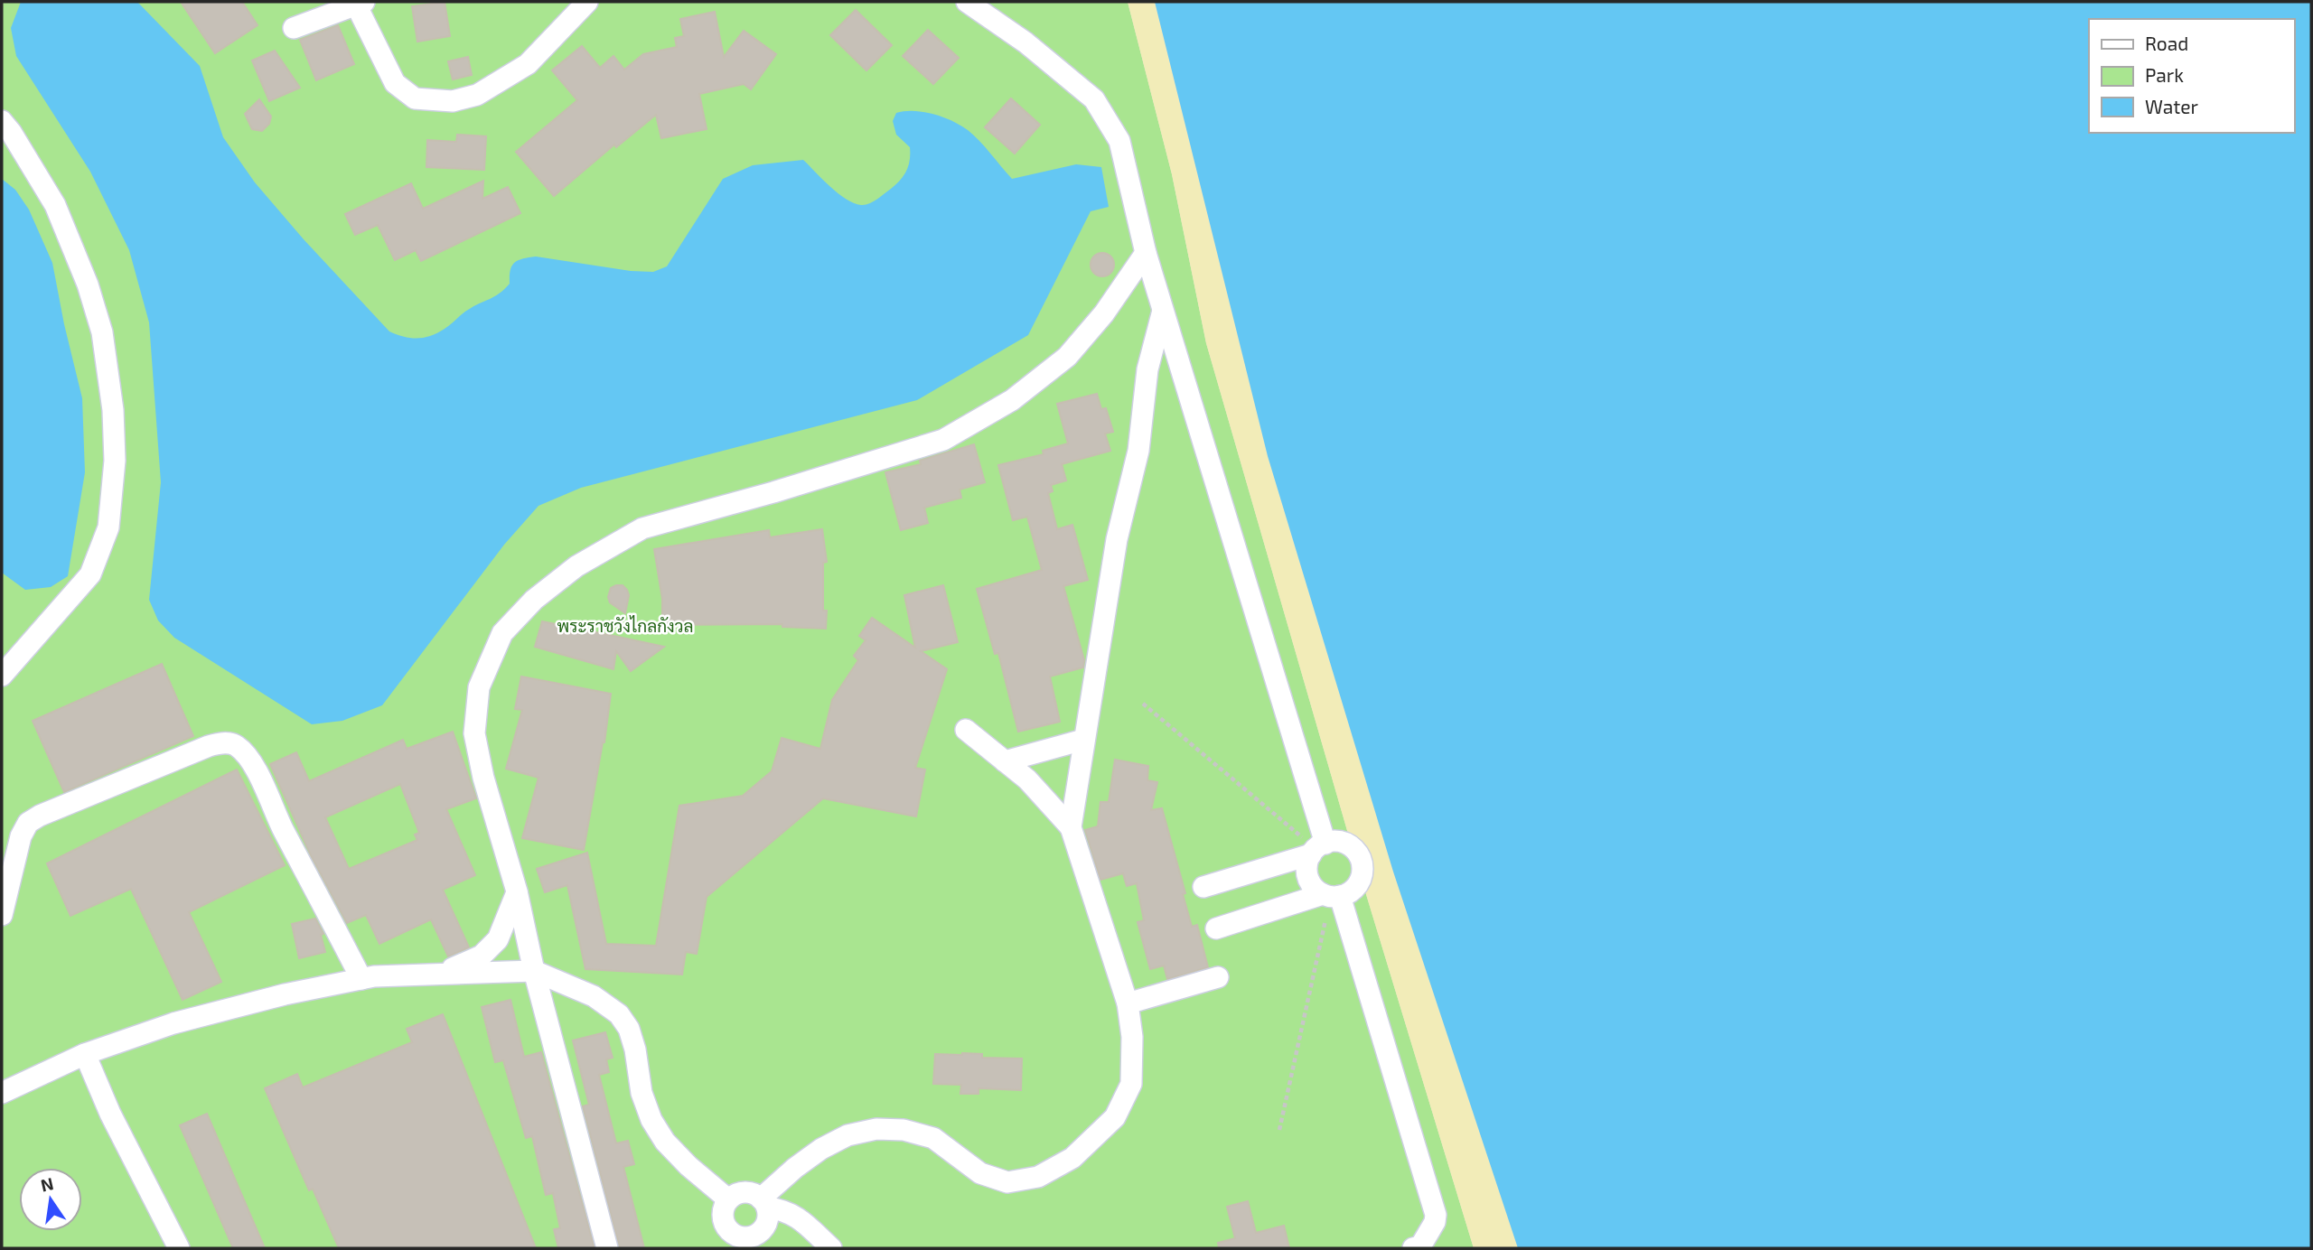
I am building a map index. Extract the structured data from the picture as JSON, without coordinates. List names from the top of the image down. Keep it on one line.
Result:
{"parks":["พระราชวังไกลกังวล"],"legend":["Road","Park","Water"],"north":"top"}
